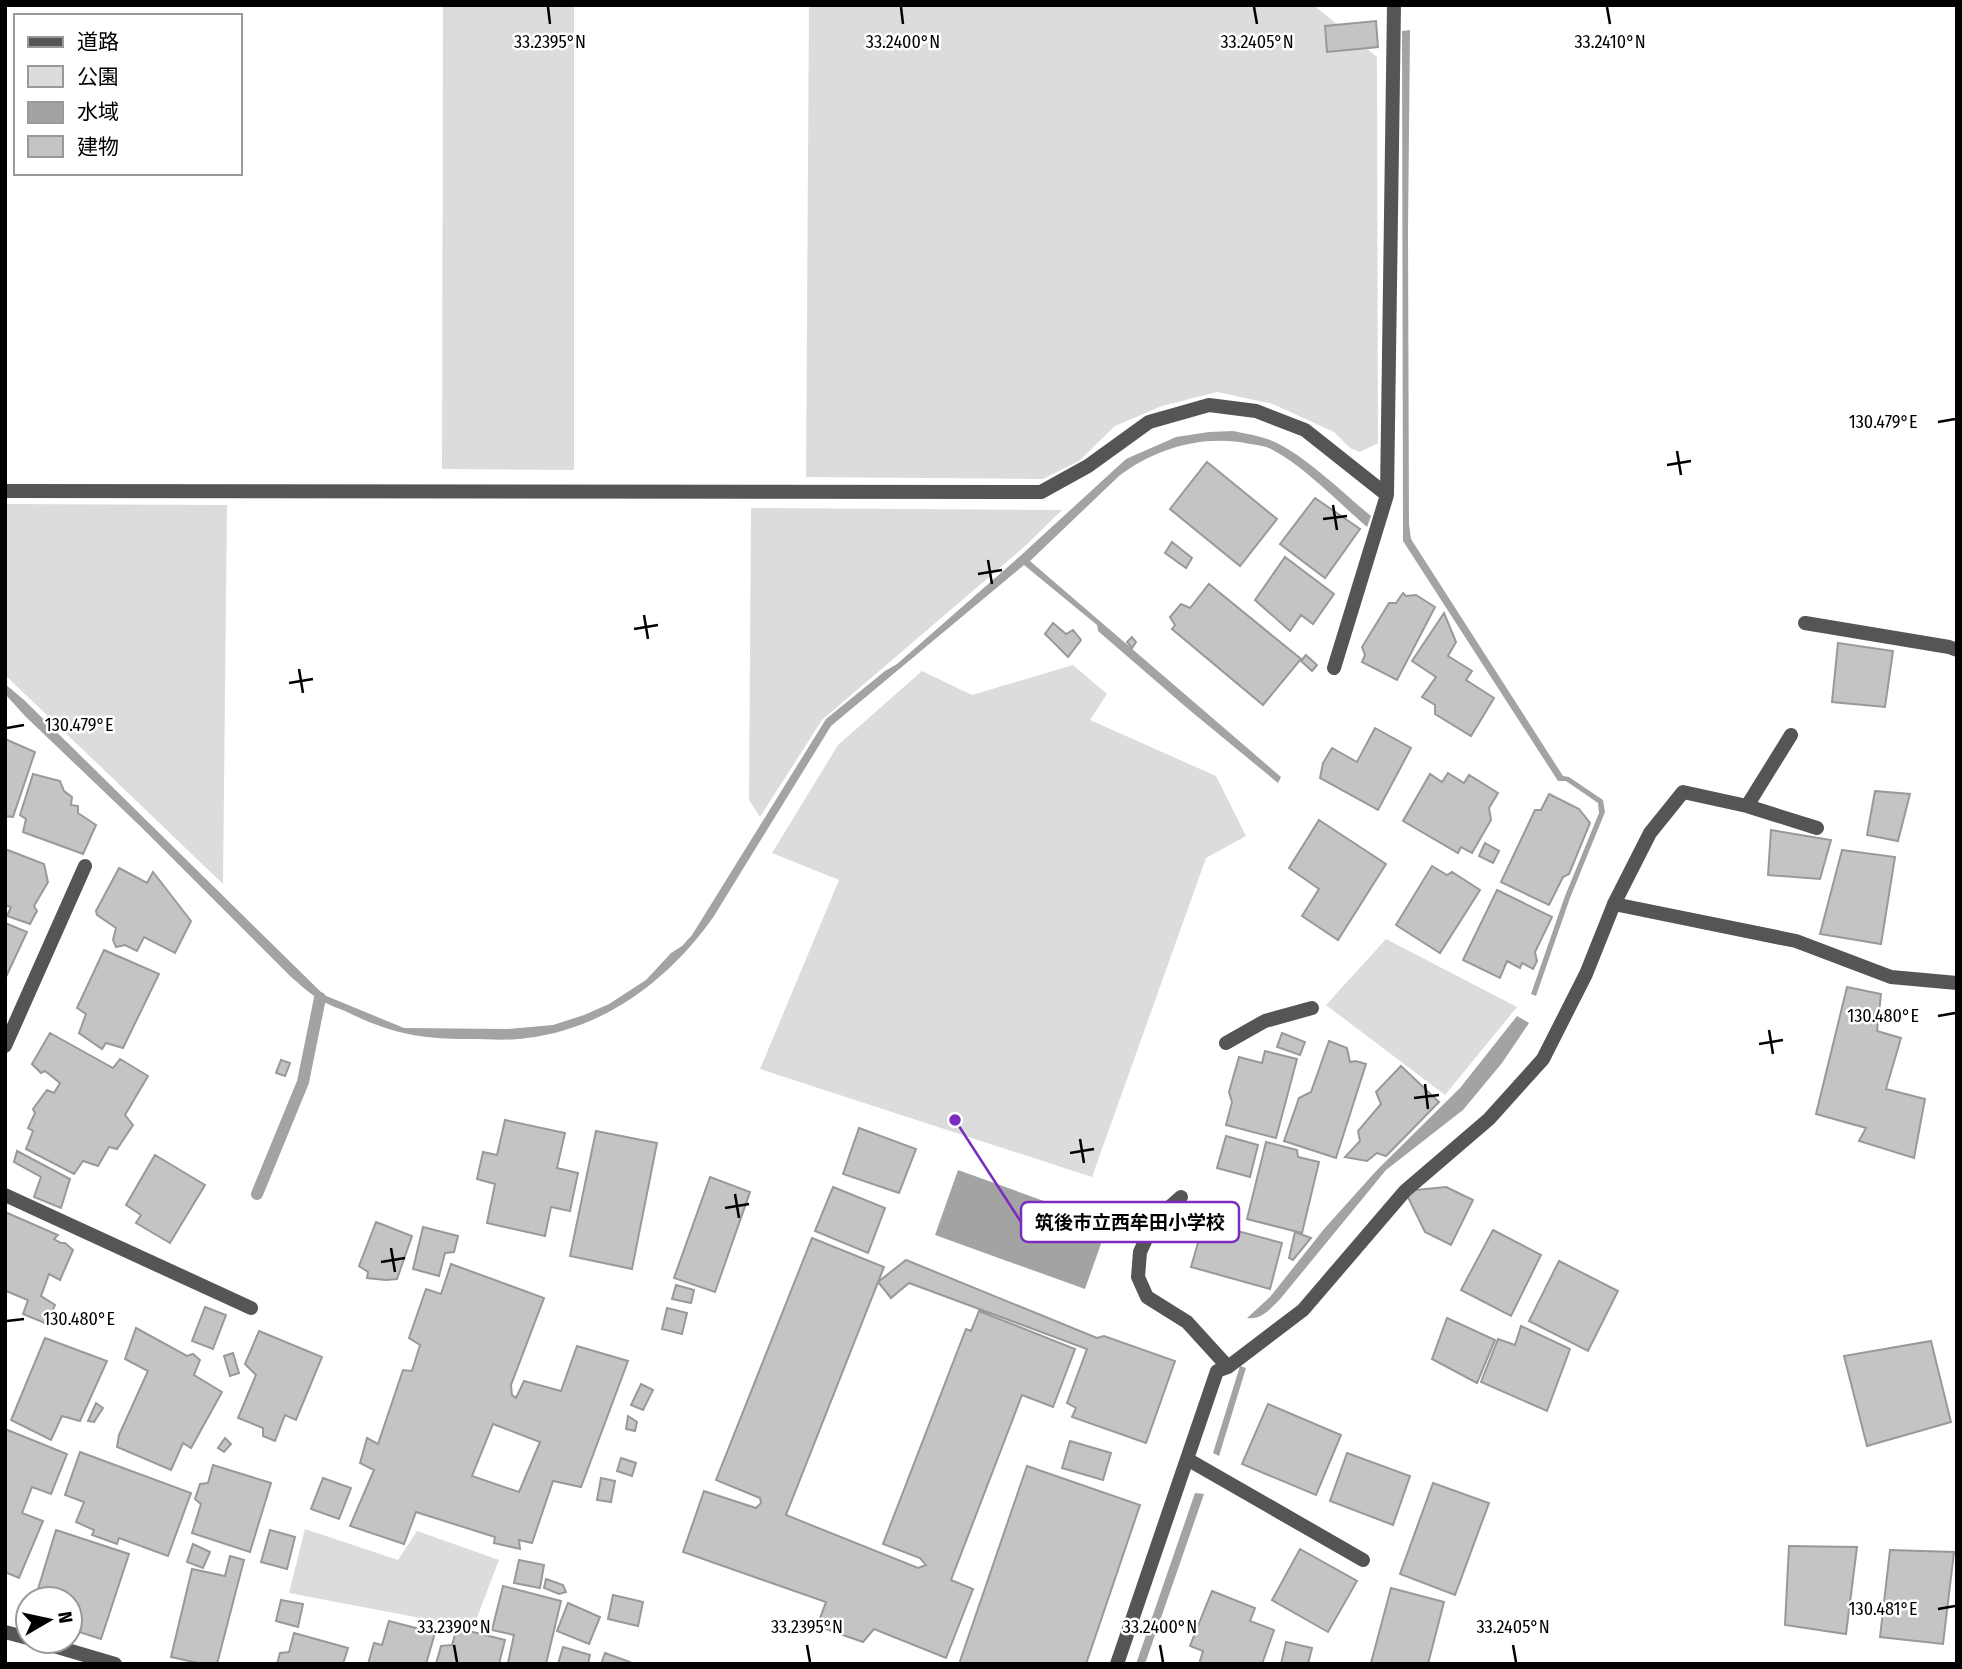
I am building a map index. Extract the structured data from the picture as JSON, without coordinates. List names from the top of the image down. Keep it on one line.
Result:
{"places":["筑後市立西牟田小学校"],"legend":["道路","公園","水域","建物"],"north":"right","coordinates":["33.2395°N","33.2400°N","33.2405°N","33.2410°N","130.479°E","130.480°E","130.481°E","33.2390°N"]}
